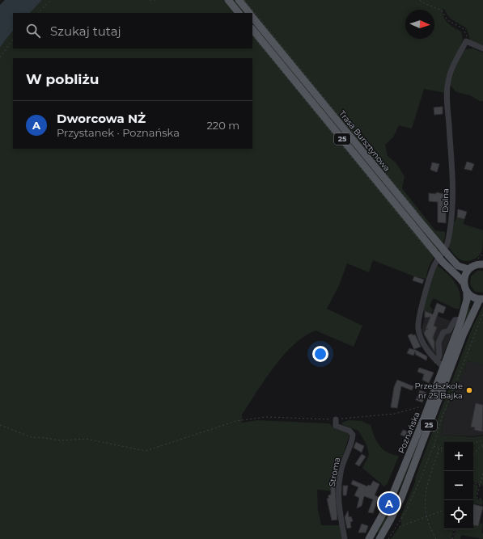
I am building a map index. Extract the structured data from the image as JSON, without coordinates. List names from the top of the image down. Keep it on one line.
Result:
{"streets":{"main road":["25","Trasa Bursztynowa","Poznańska"],"street":["Dolna","Stroma"]},"crossings":[["25","Trasa Bursztynowa"],["25","Poznańska"],["Dolna","Poznańska"]],"places":["Przedszkole nr 25 Bajka"],"north":"right","page":{"search":"Szukaj tutaj","heading":"W pobliżu","list":[{"mark":"A","name":"Dworcowa NŻ","note":"Przystanek · Poznańska","value":"220 m"}],"map_buttons":["+","−"],"pins":"A"}}
